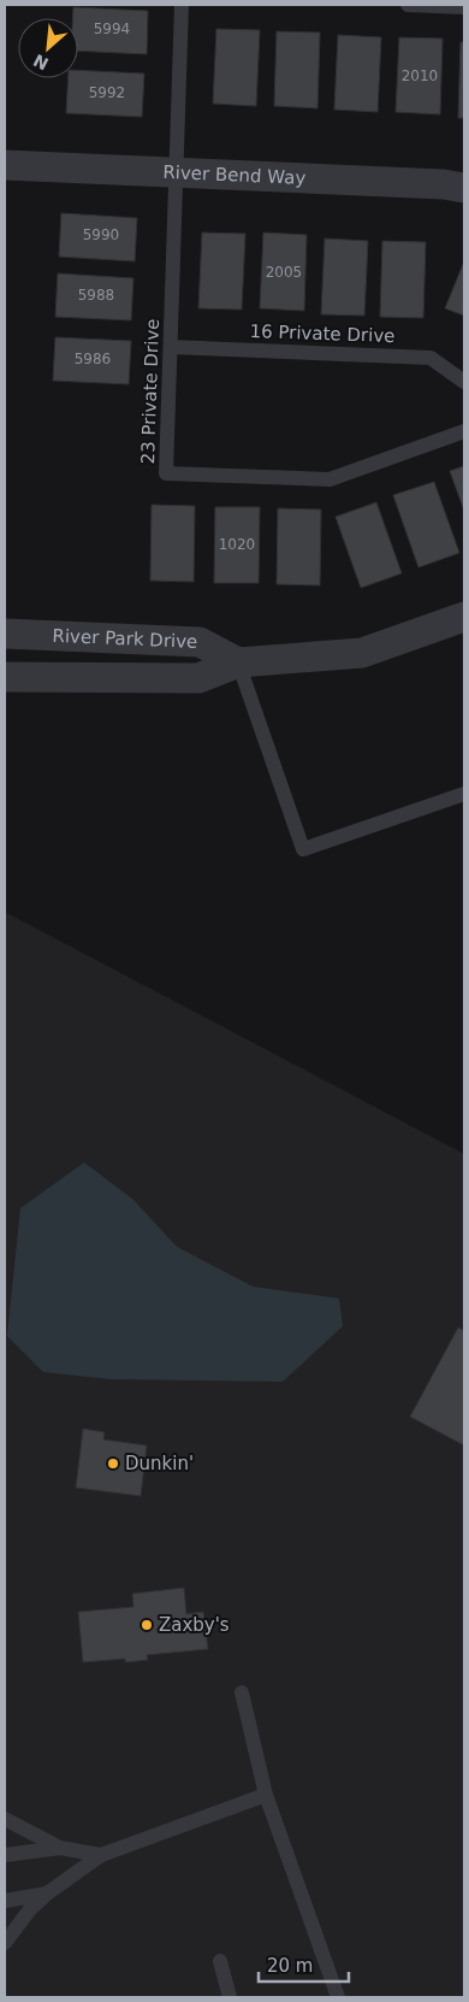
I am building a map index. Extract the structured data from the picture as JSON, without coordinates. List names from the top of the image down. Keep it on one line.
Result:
{"streets":{"street":["River Bend Way","River Park Drive"],"lane":["16 Private Drive","23 Private Drive"]},"crossings":[["River Bend Way","23 Private Drive"],["16 Private Drive","23 Private Drive"]],"places":["Dunkin'","Zaxby's"],"house_numbers":["5994","2010","5992","5990","2005","5988","5986","1020"],"scale_bar":"20 m","north":"bottom left"}
